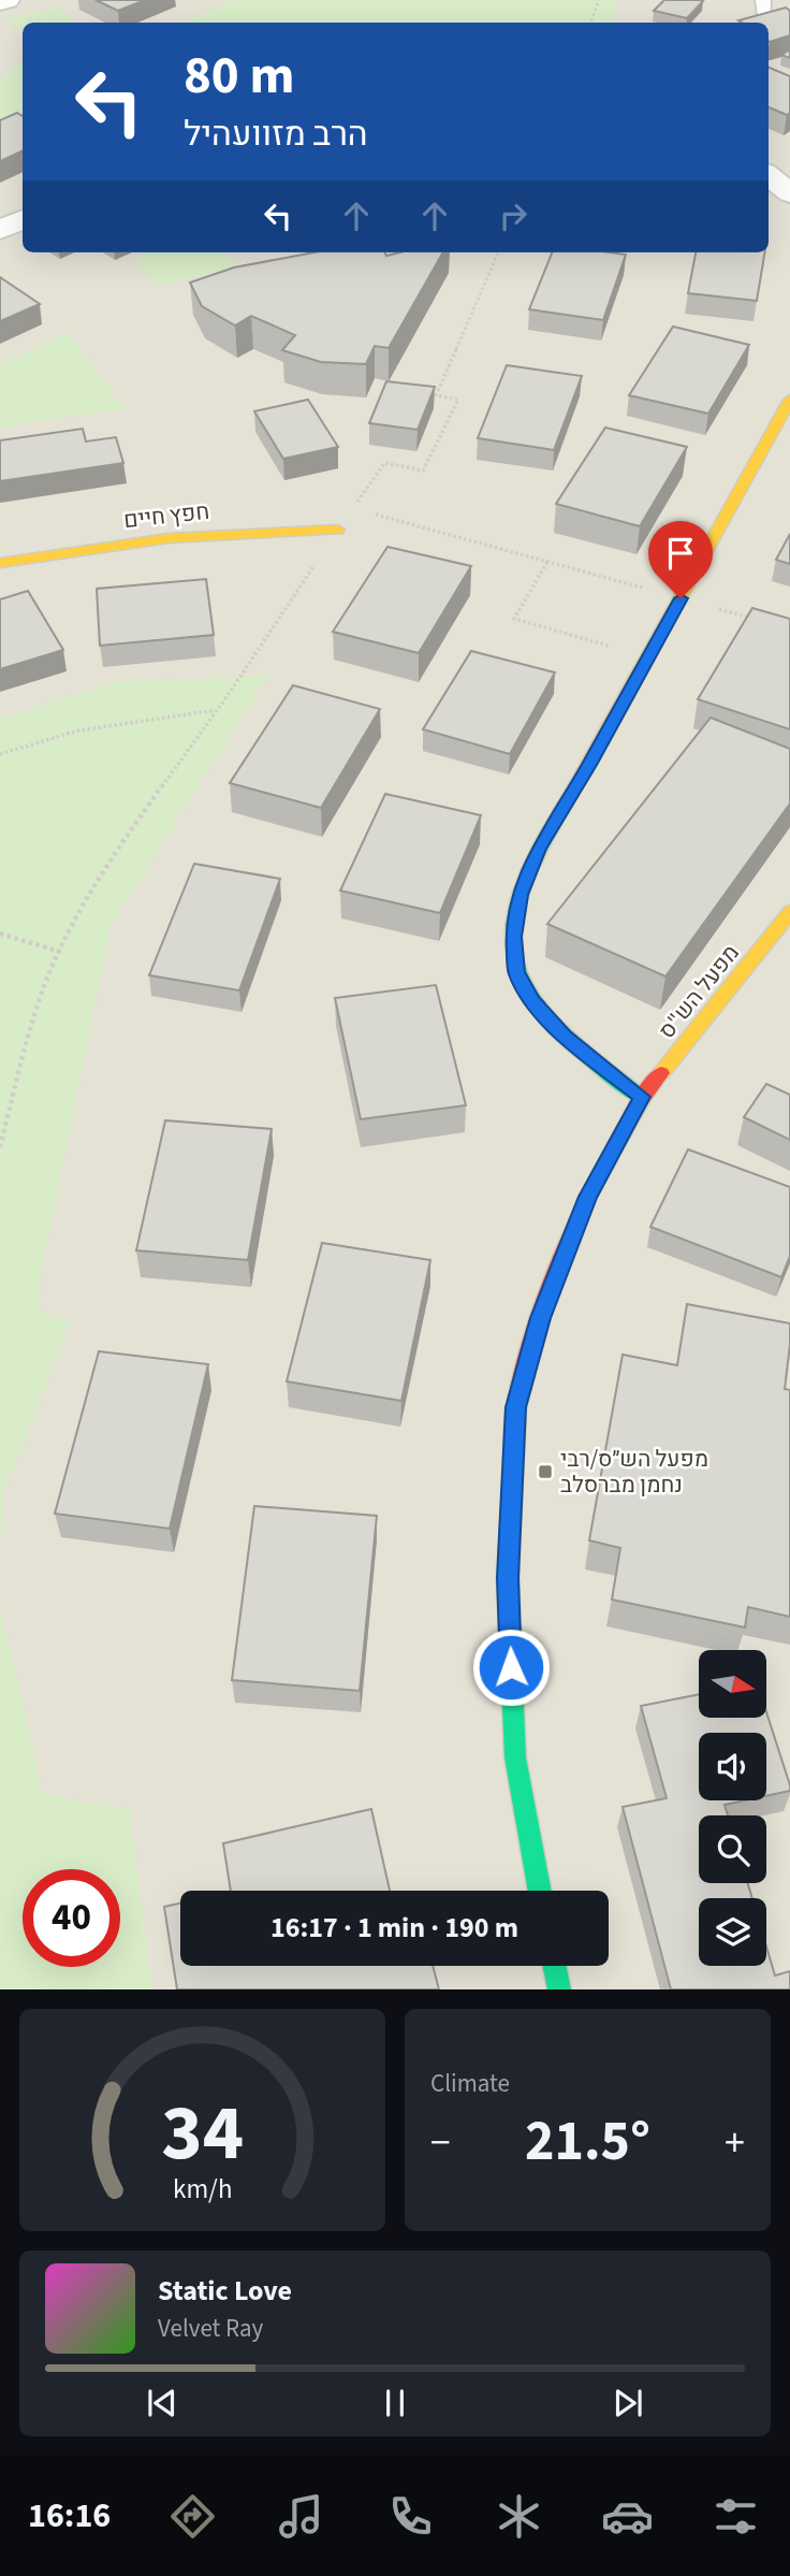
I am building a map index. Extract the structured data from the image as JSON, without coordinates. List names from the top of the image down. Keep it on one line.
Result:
{"streets":{"street":["חפץ חיים","מפעל הש\"ס"]},"places":{"transit":["מפעל הש״ס/רבי נחמן מברסלב"]},"north":"right","page":{"turn":["80 m","הרב מזוועהיל"],"limit":"40","trip":"16:17 · 1 min · 190 m","tile":"Climate","heat":["−","21.5°","+"],"song":["Static Love","Velvet Ray"],"tabs":"16:16","gauge":["34","km/h"]}}
